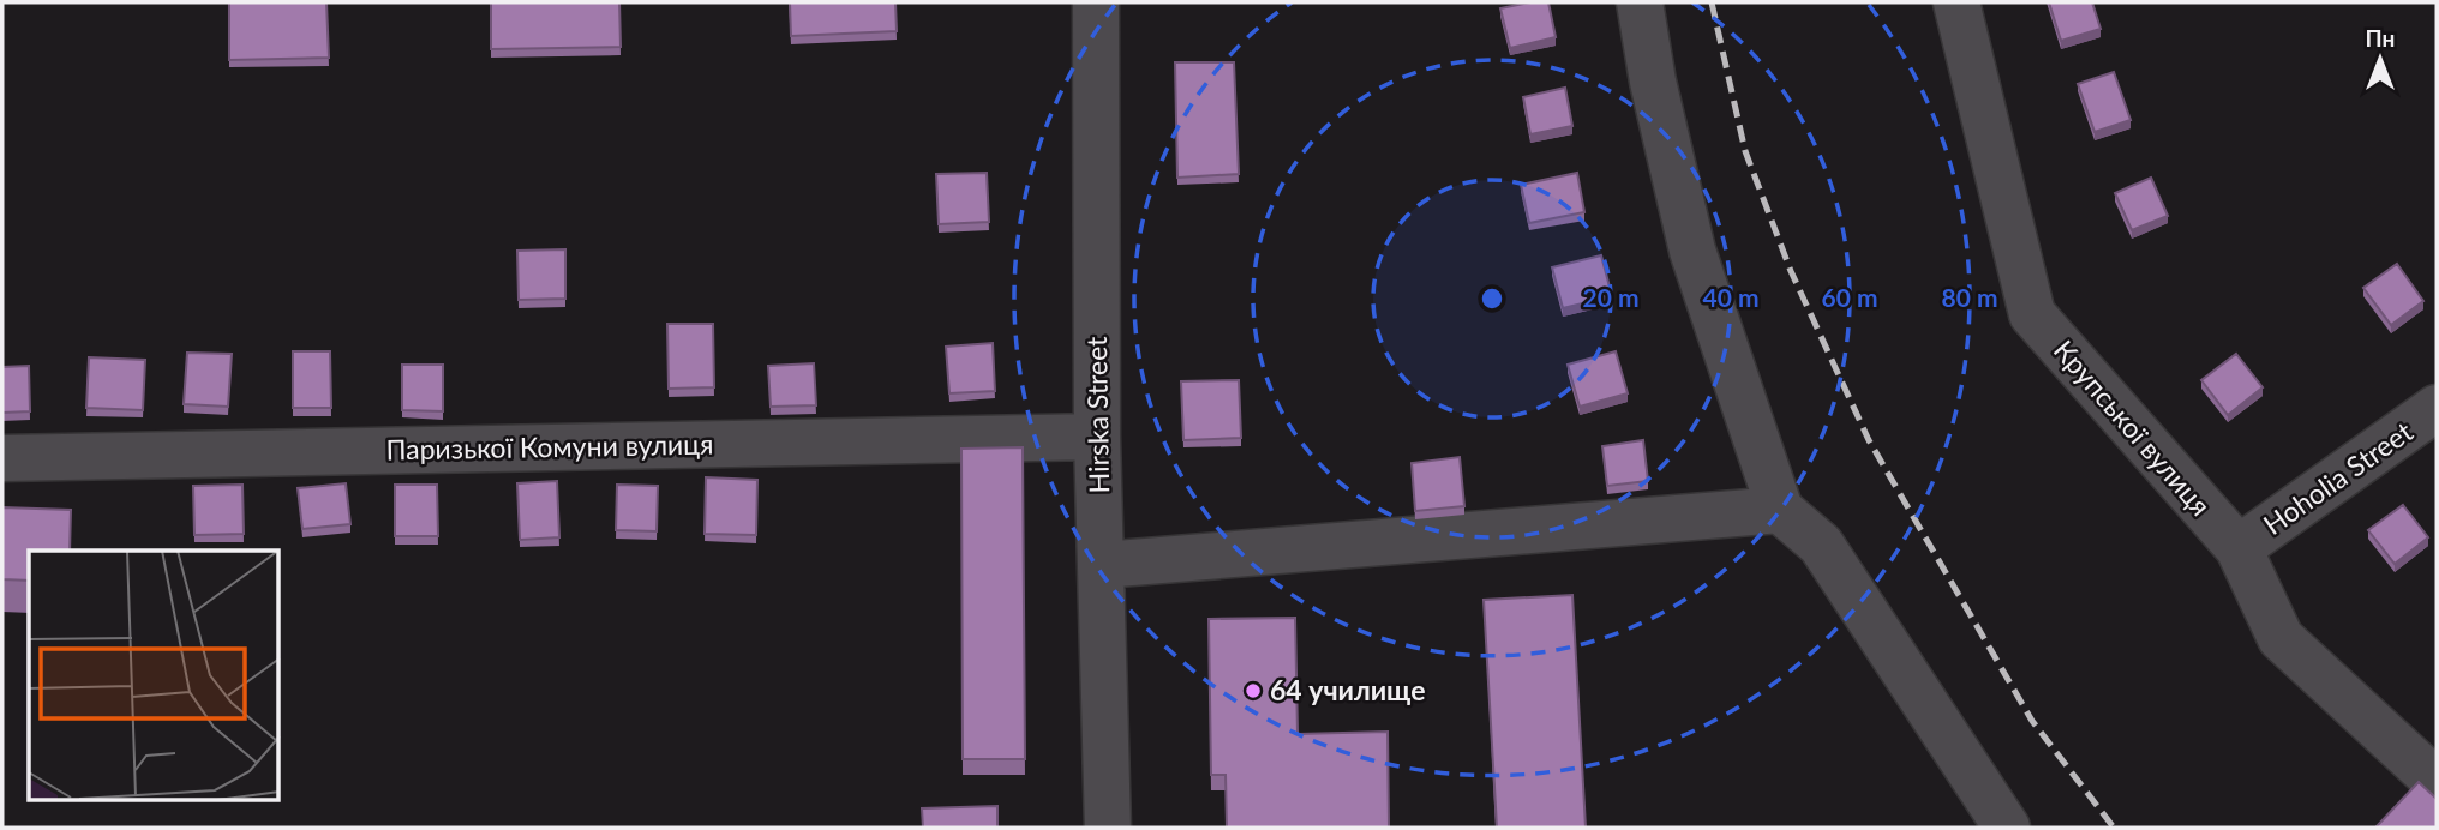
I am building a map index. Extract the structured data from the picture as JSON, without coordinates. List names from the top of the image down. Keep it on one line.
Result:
{"streets":{"street":["Hirska Street","Крупської вулиця","Паризької Комуни вулиця","Hoholia Street"]},"crossings":[["Hirska Street","Паризької Комуни вулиця"],["Крупської вулиця","Hoholia Street"]],"places":["64 училище"],"north":"top","rings":["20 m","40 m","60 m","80 m"]}
